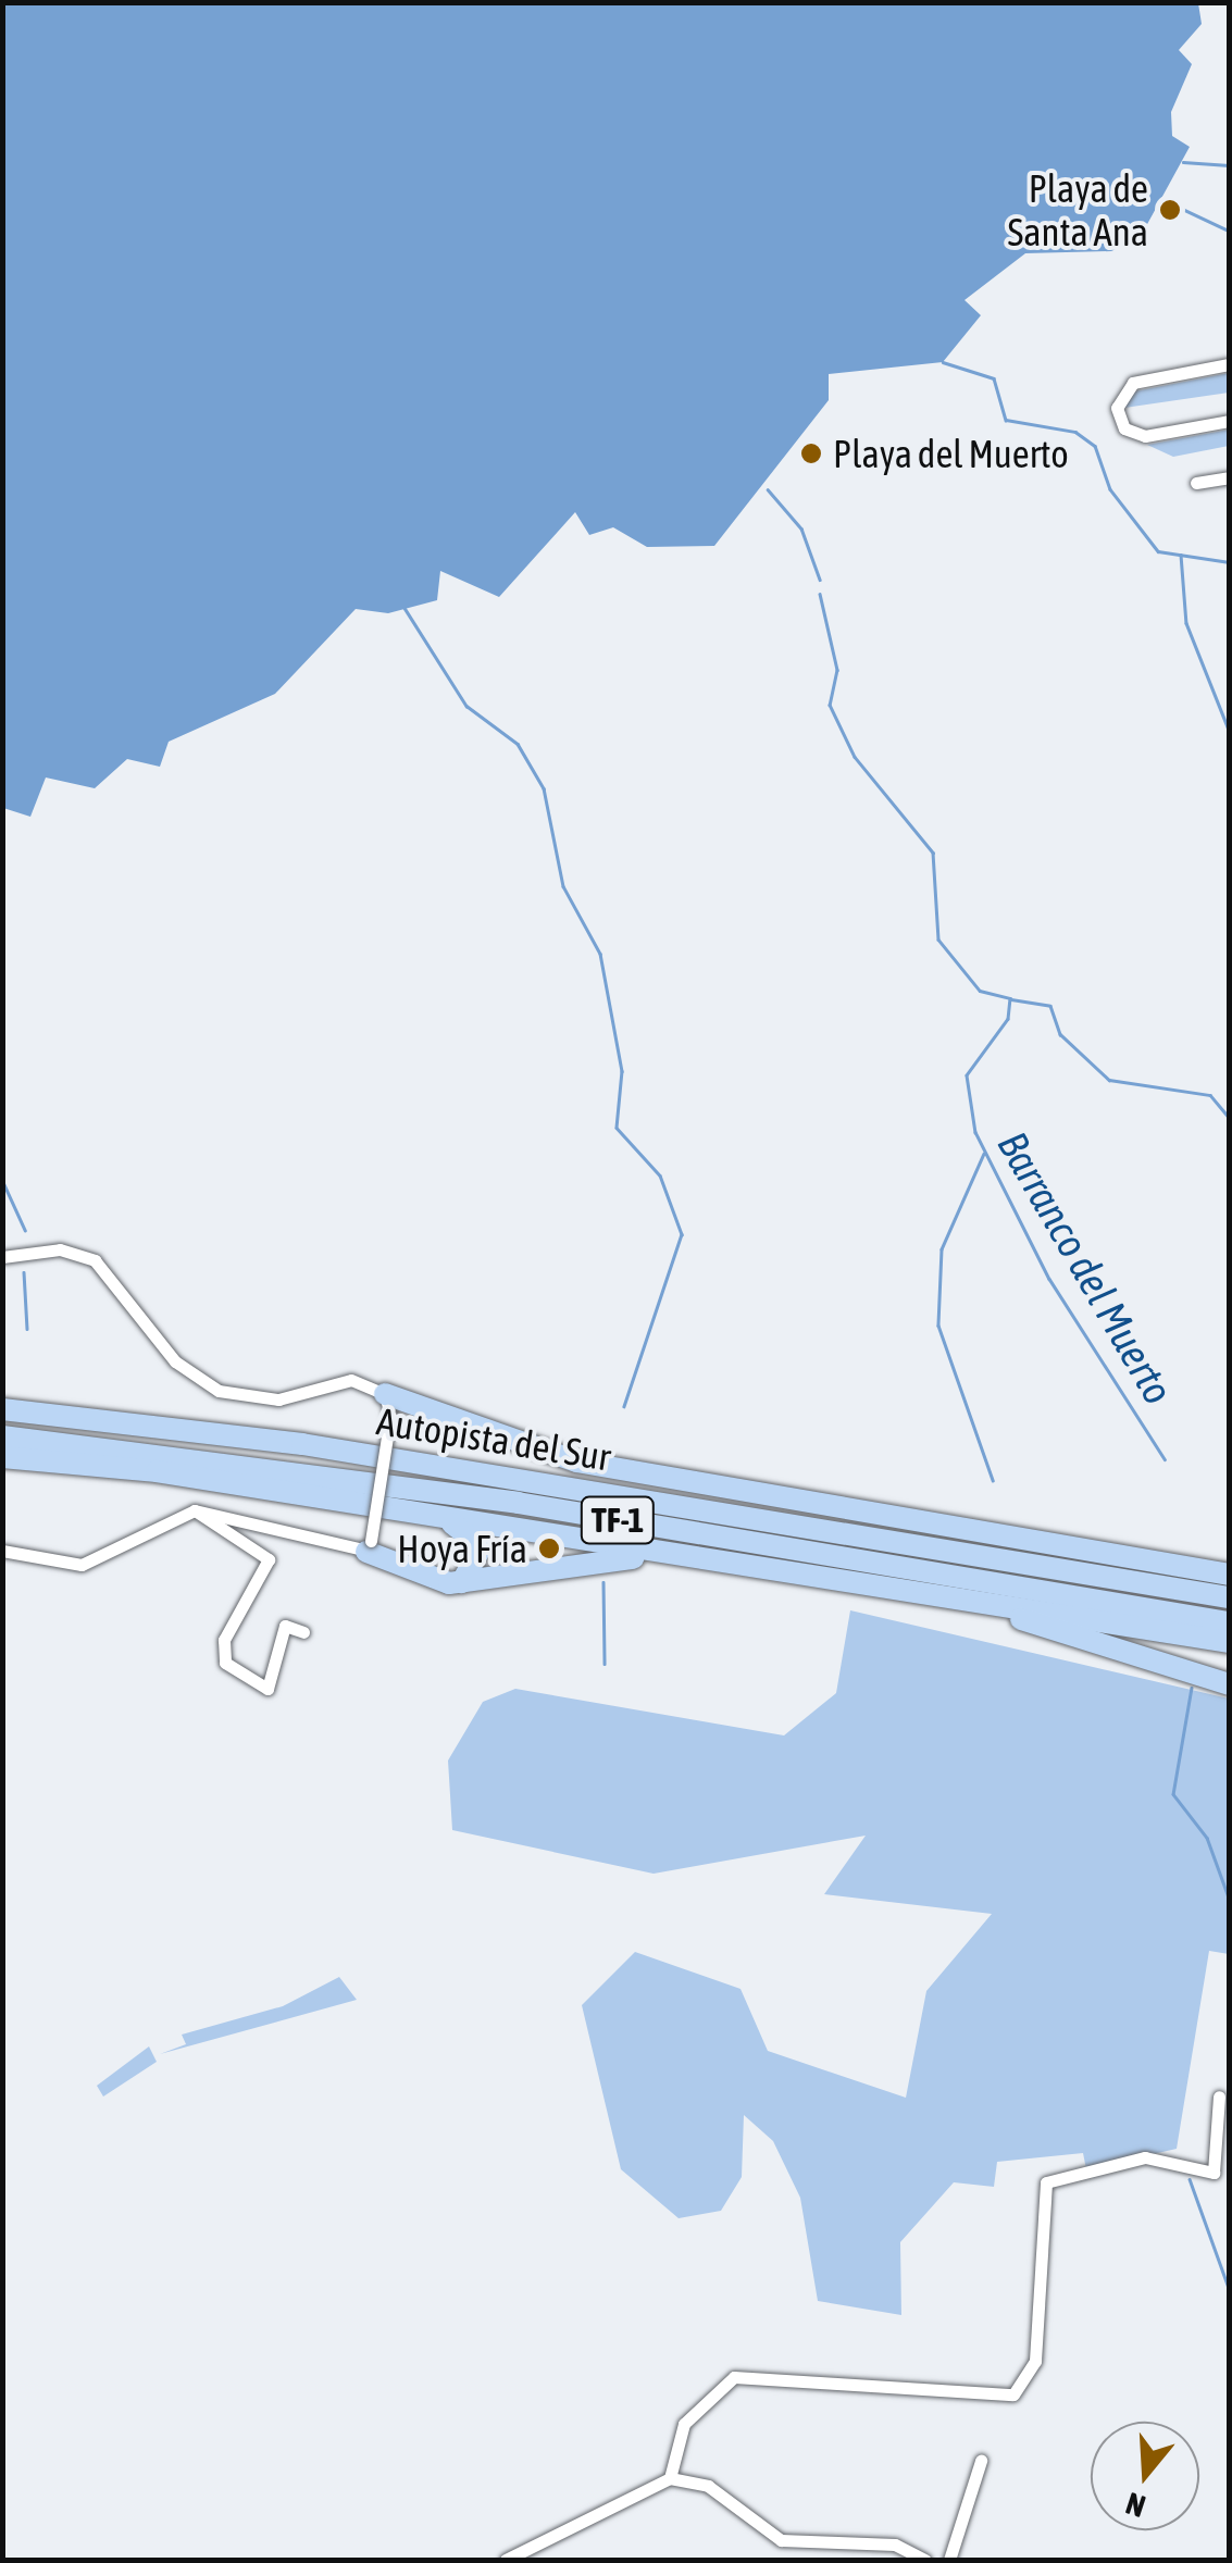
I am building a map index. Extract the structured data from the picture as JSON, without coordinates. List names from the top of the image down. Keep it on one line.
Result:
{"streets":{"highway":["Autopista del Sur","TF-1"]},"water":["Barranco del Muerto"],"places":["Playa de Santa Ana","Playa del Muerto","Hoya Fría"],"north":"bottom"}
